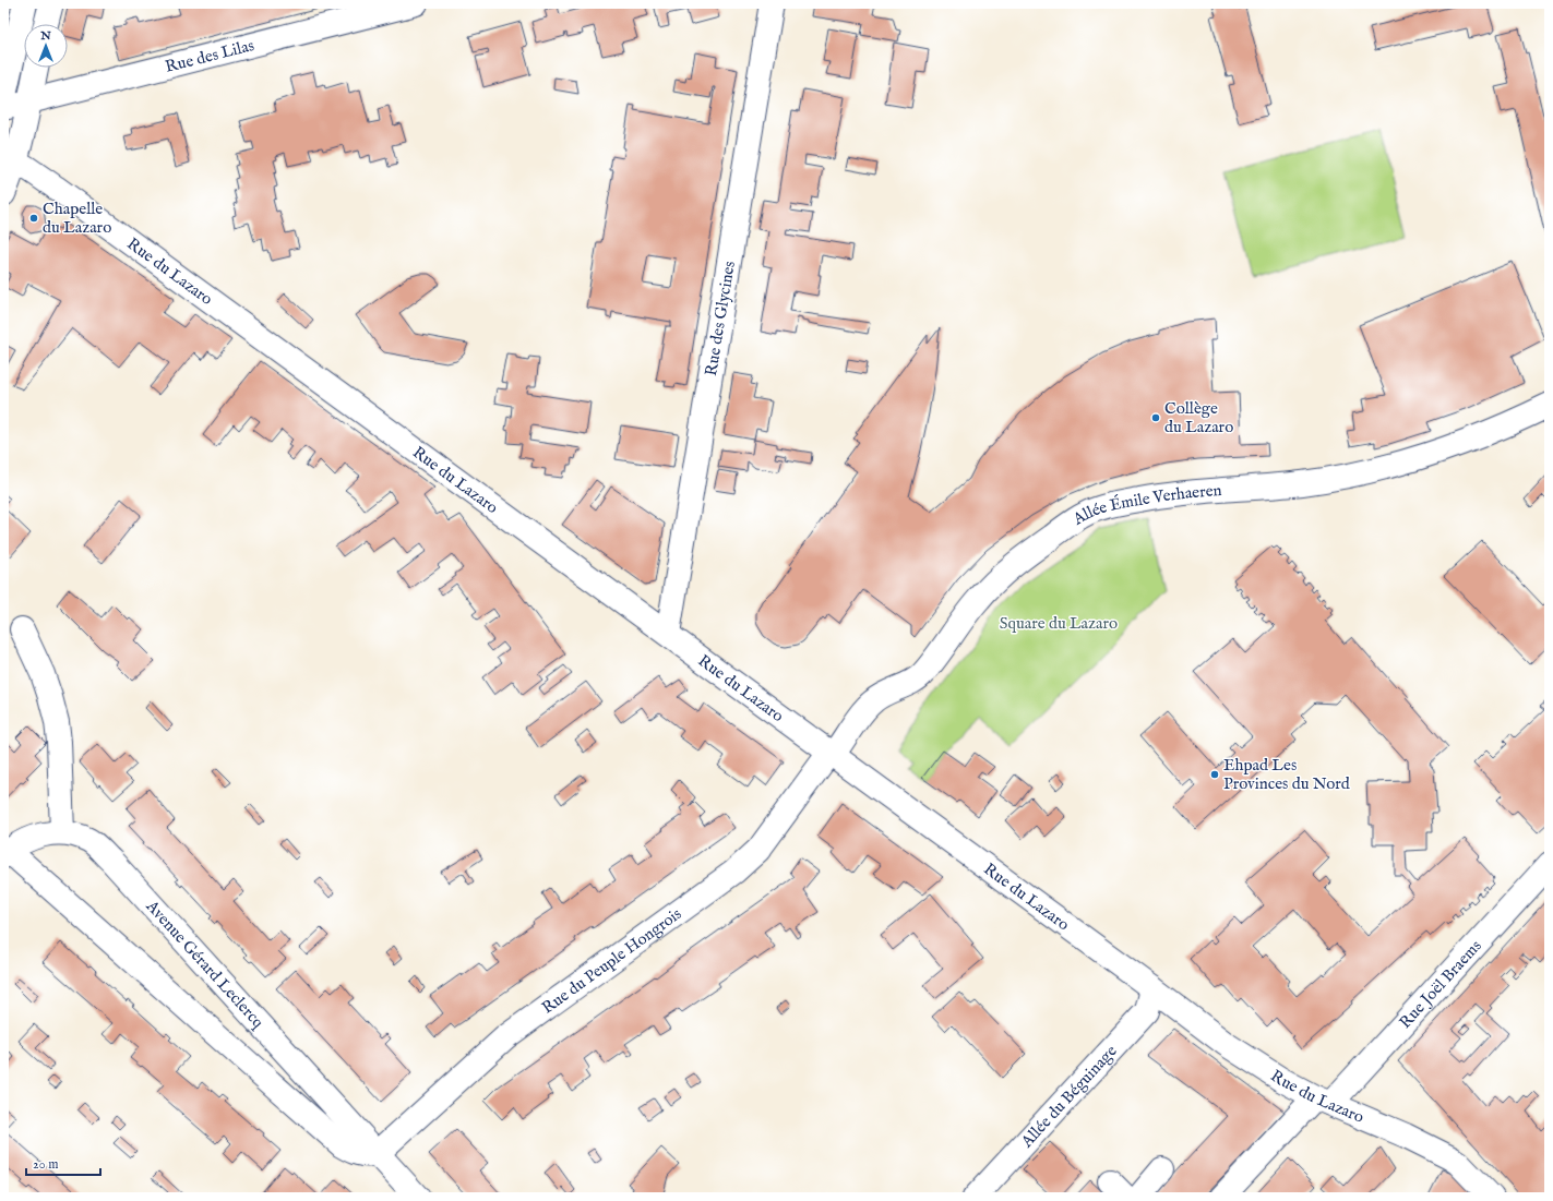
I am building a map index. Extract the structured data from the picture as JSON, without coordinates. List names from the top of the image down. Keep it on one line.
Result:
{"streets":{"street":["Rue des Lilas","Rue du Lazaro","Rue des Glycines","Allée Émile Verhaeren","Rue du Peuple Hongrois","Avenue Gérard Leclercq","Rue Joël Braems","Allée du Béguinage"]},"crossings":[["Rue du Lazaro","Rue des Glycines"],["Rue du Lazaro","Allée Émile Verhaeren"],["Rue du Lazaro","Rue du Peuple Hongrois"],["Rue du Lazaro","Rue Joël Braems"],["Rue du Lazaro","Allée du Béguinage"],["Allée Émile Verhaeren","Rue du Peuple Hongrois"],["Rue du Peuple Hongrois","Avenue Gérard Leclercq"]],"parks":["Square du Lazaro"],"places":["Chapelle du Lazaro","Collège du Lazaro","Ehpad Les Provinces du Nord"],"scale_bar":"20 m","north":"top"}
